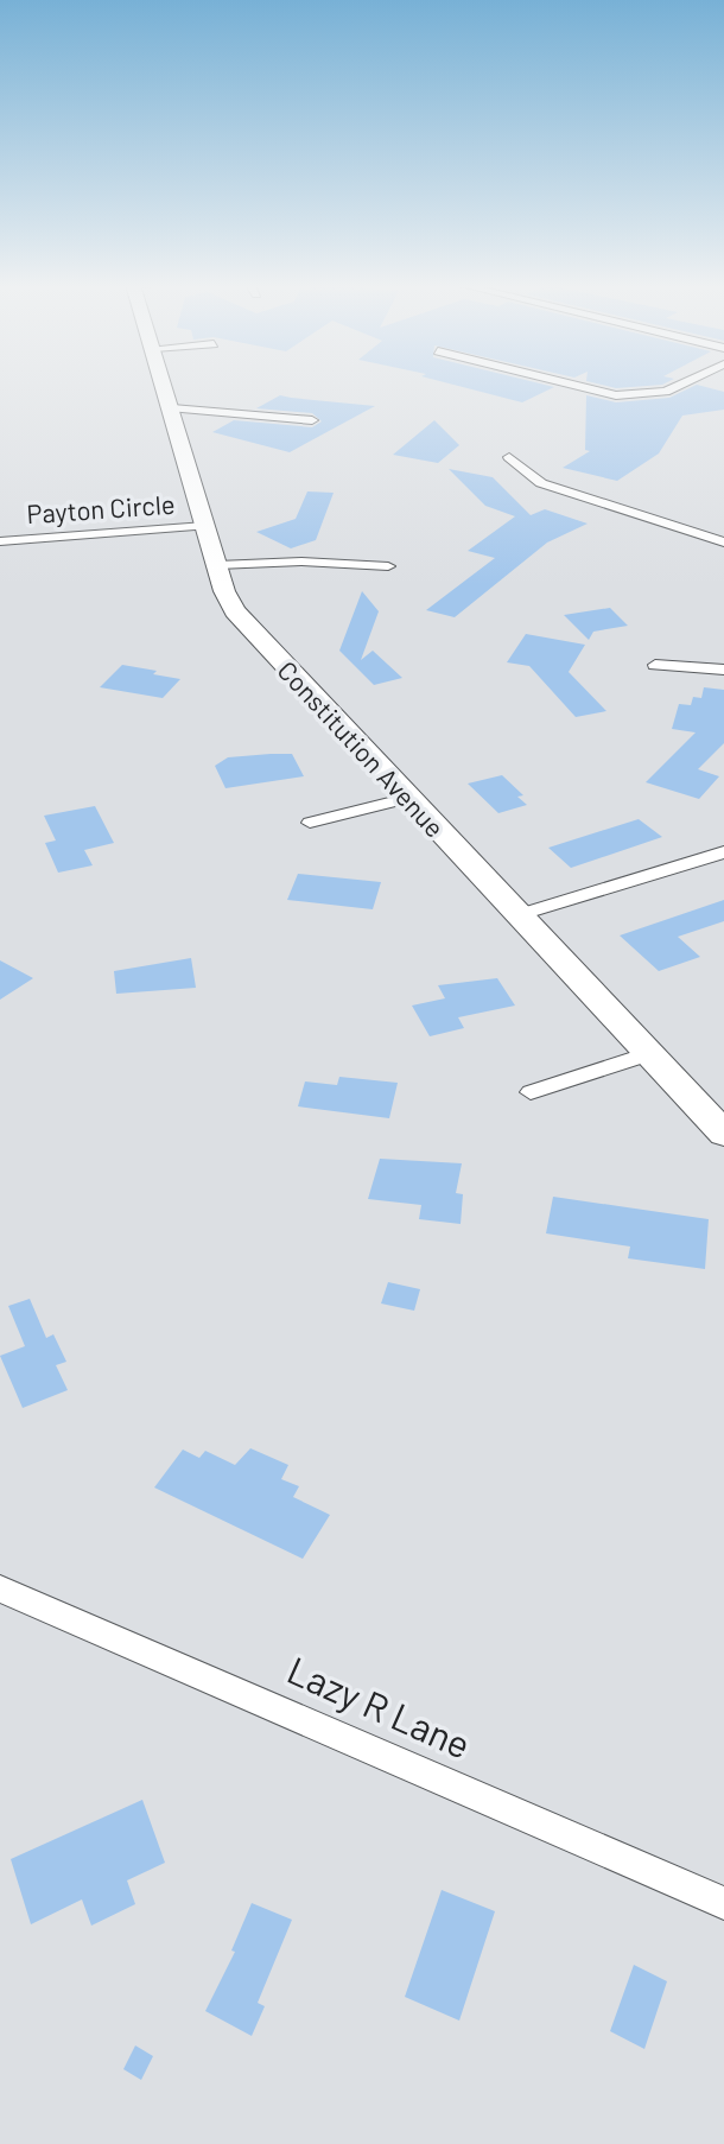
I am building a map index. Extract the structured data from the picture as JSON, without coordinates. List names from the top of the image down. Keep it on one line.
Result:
{"streets":{"main road":["Constitution Avenue"],"street":["Payton Circle","Lazy R Lane"]},"crossings":[["Payton Circle","Constitution Avenue"]]}
